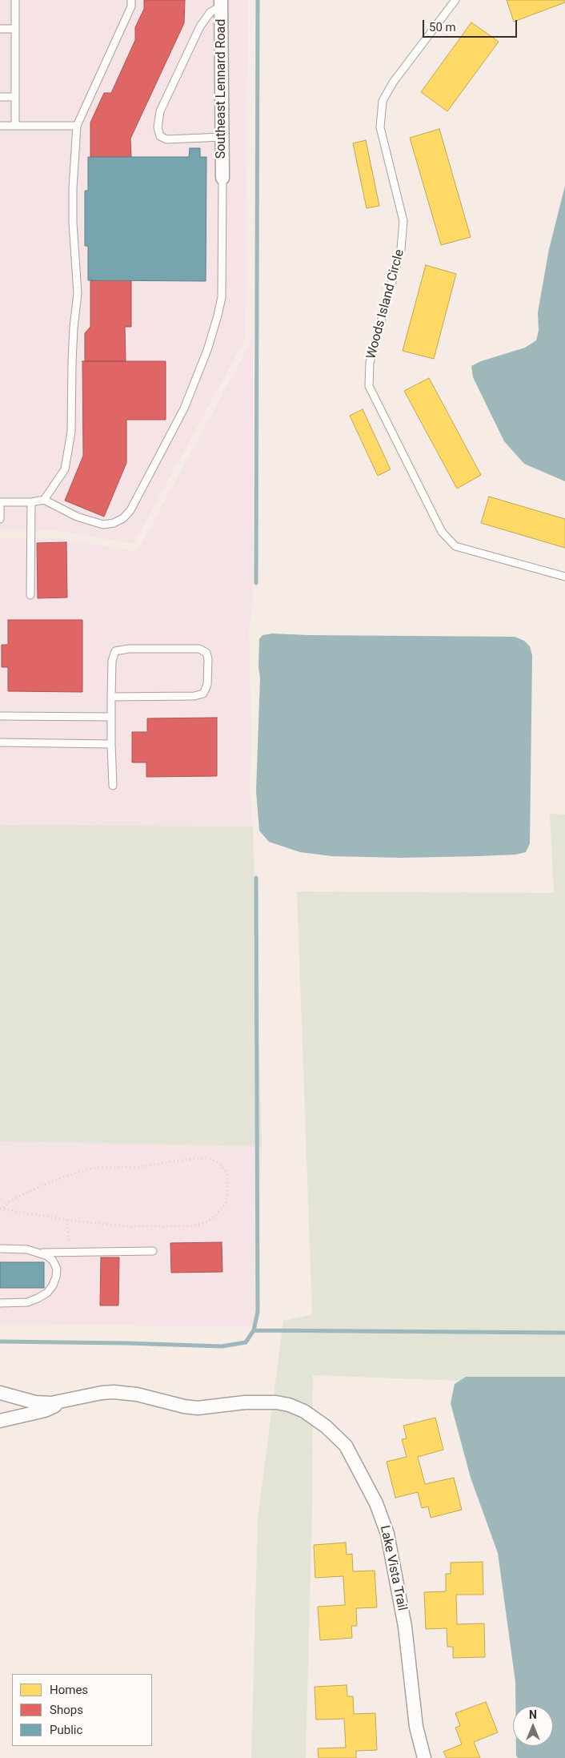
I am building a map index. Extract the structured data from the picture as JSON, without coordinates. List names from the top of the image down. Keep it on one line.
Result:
{"streets":{"street":["Southeast Lennard Road","Lake Vista Trail"],"lane":["Woods Island Circle"]},"legend":["Homes","Shops","Public"],"scale_bar":"50 m","north":"top"}
